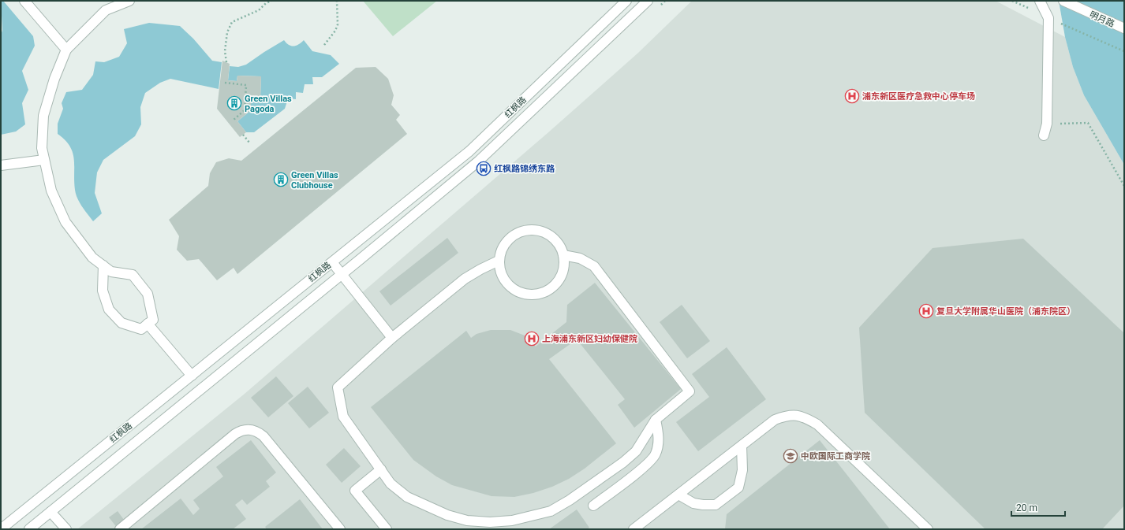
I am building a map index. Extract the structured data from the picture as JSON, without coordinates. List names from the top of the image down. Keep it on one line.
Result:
{"streets":{"street":["明月路","红枫路"]},"places":{"hospital":["浦东新区医疗急救中心停车场","复旦大学附属华山医院（浦东院区）","上海浦东新区妇幼保健院"],"building":["Green Villas Pagoda","Green Villas Clubhouse"],"bus stop":["红枫路锦绣东路"],"school or university":["中欧国际工商学院"]},"scale_bar":"20 m"}
